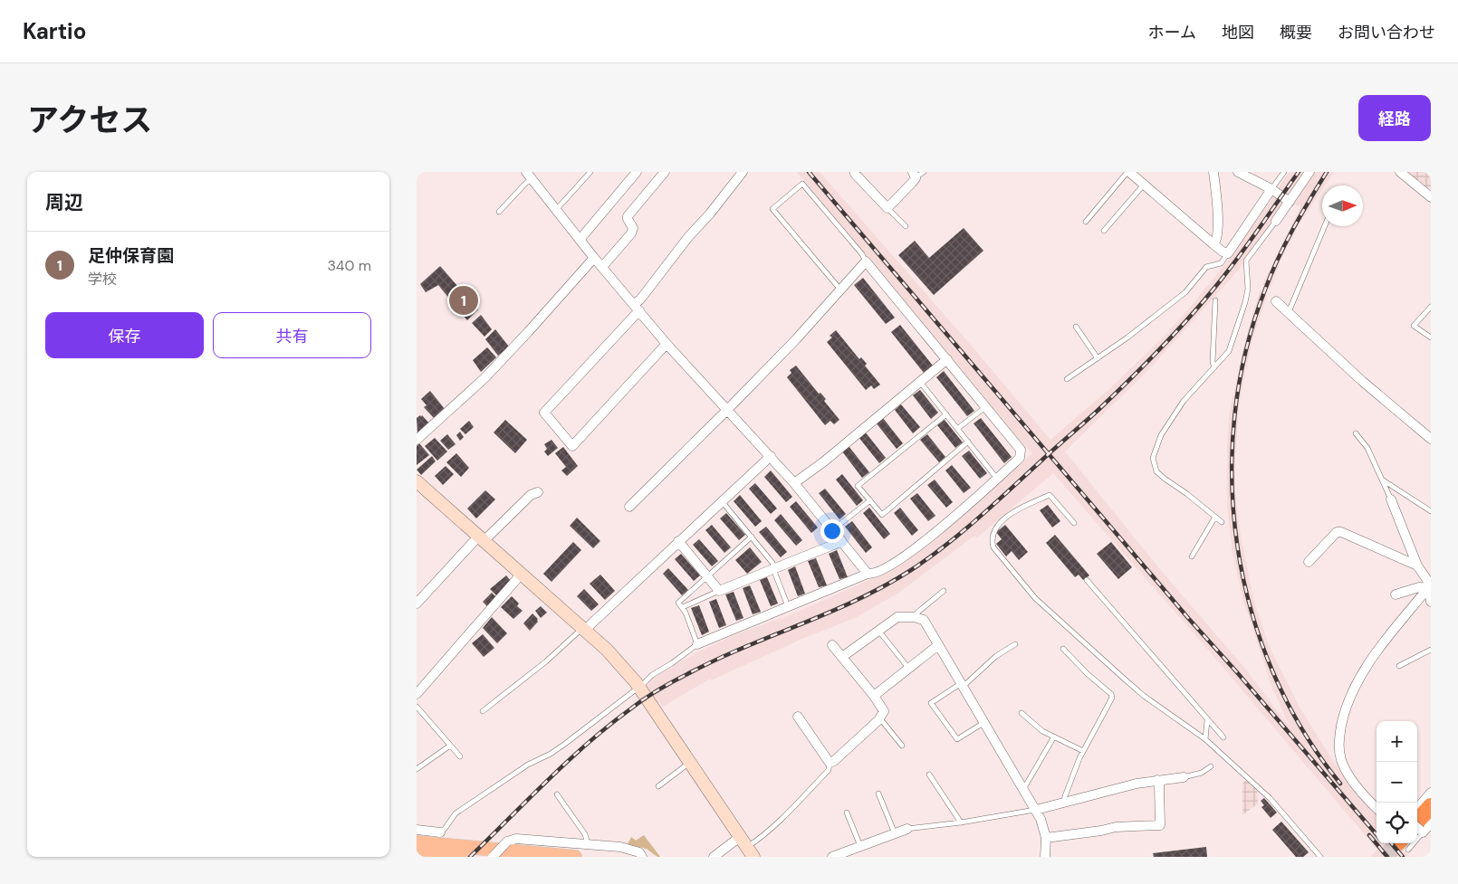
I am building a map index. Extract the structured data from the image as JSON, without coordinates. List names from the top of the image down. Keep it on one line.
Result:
{"north":"right","page":{"header":"Kartio","nav":["ホーム","地図","概要","お問い合わせ"],"title":"アクセス","buttons":["経路",["保存","共有"]],"heading":"周辺","list":[{"mark":"1","name":"足仲保育園","note":"学校","value":"340 m"}],"pins":"1","map_buttons":["+","−"]}}
